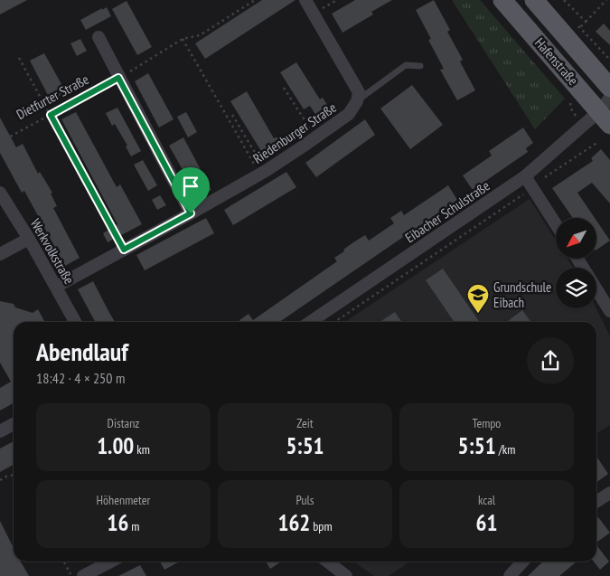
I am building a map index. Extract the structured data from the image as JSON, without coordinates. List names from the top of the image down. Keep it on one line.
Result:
{"streets":{"main road":["Hafenstraße"],"street":["Riedenburger Straße","Eibacher Schulstraße","Werkvolkstraße"],"path":["Dietfurter Straße"]},"crossings":[["Hafenstraße","Eibacher Schulstraße"],["Riedenburger Straße","Werkvolkstraße"]],"places":{"school or university":["Grundschule Eibach"]},"north":"bottom left","page":{"heading":["Abendlauf","18:42 · 4 × 250 m"],"stats":[["Distanz","1.00 km"],["Zeit","5:51"],["Tempo","5:51 /km"],["Höhenmeter","16 m"],["Puls","162 bpm"],["kcal","61"]]}}
